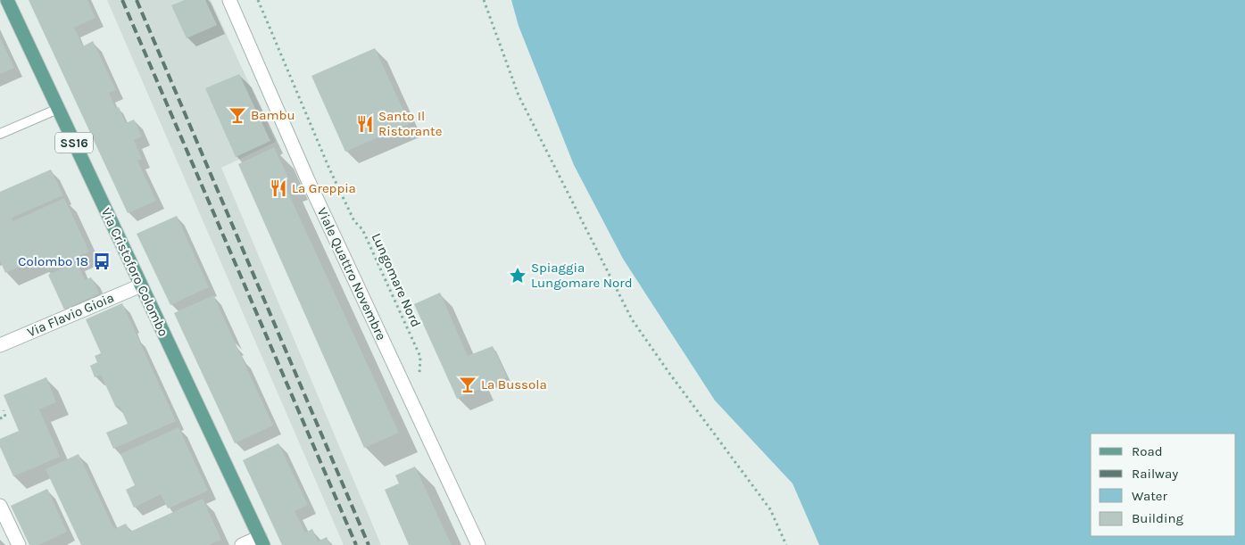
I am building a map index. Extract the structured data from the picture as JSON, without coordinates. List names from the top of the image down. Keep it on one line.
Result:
{"streets":{"main road":["SS16","Via Cristoforo Colombo"],"street":["Viale Quattro Novembre","Via Flavio Gioia"],"path":["Lungomare Nord"]},"crossings":[["Via Cristoforo Colombo","Via Flavio Gioia"]],"places":{"bar":["Bambu","La Bussola"],"restaurant":["Santo Il Ristorante","La Greppia"],"bus stop":["Colombo 18"],"place":["Spiaggia Lungomare Nord"]},"legend":["Road","Railway","Water","Building"]}
